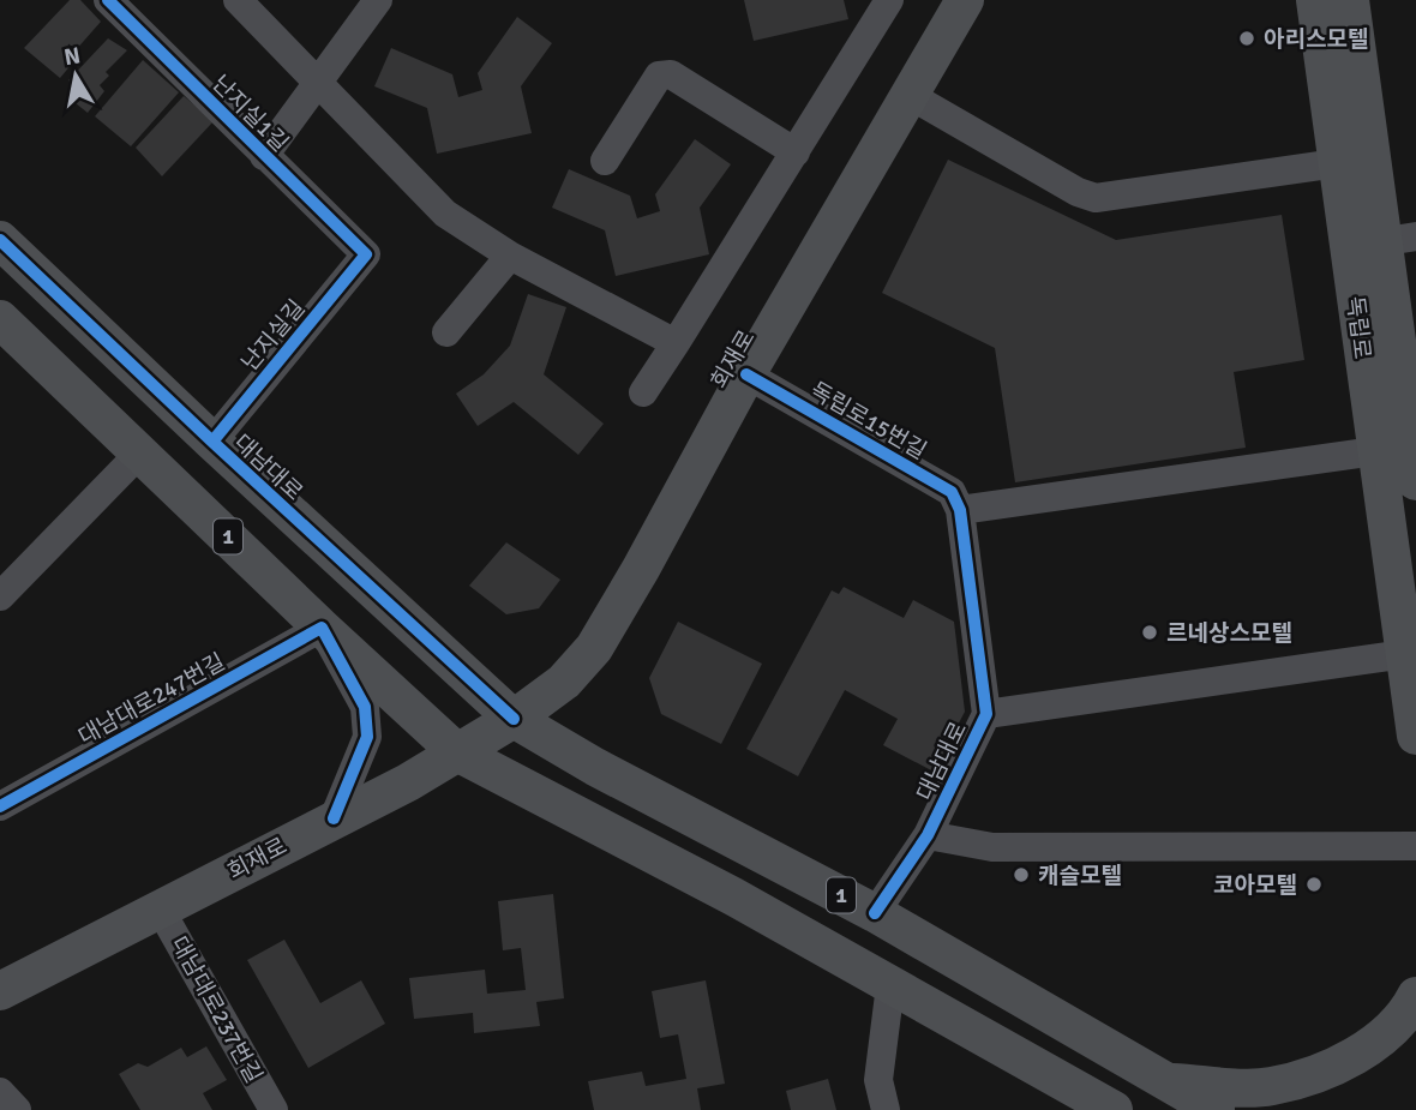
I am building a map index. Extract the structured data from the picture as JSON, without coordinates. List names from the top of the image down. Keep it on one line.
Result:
{"streets":{"main road":["독립로","회재로","대남대로","1"],"street":["난지실1길","난지실길","독립로15번길","대남대로247번길","대남대로237번길"]},"crossings":[["난지실1길","난지실길"],["난지실길","대남대로"],["회재로","독립로15번길"],["회재로","대남대로"],["회재로","1"],["회재로","대남대로237번길"],["독립로15번길","대남대로"],["1","대남대로247번길"]],"places":["아리스모텔","르네상스모텔","캐슬모텔","코아모텔"],"north":"top"}
